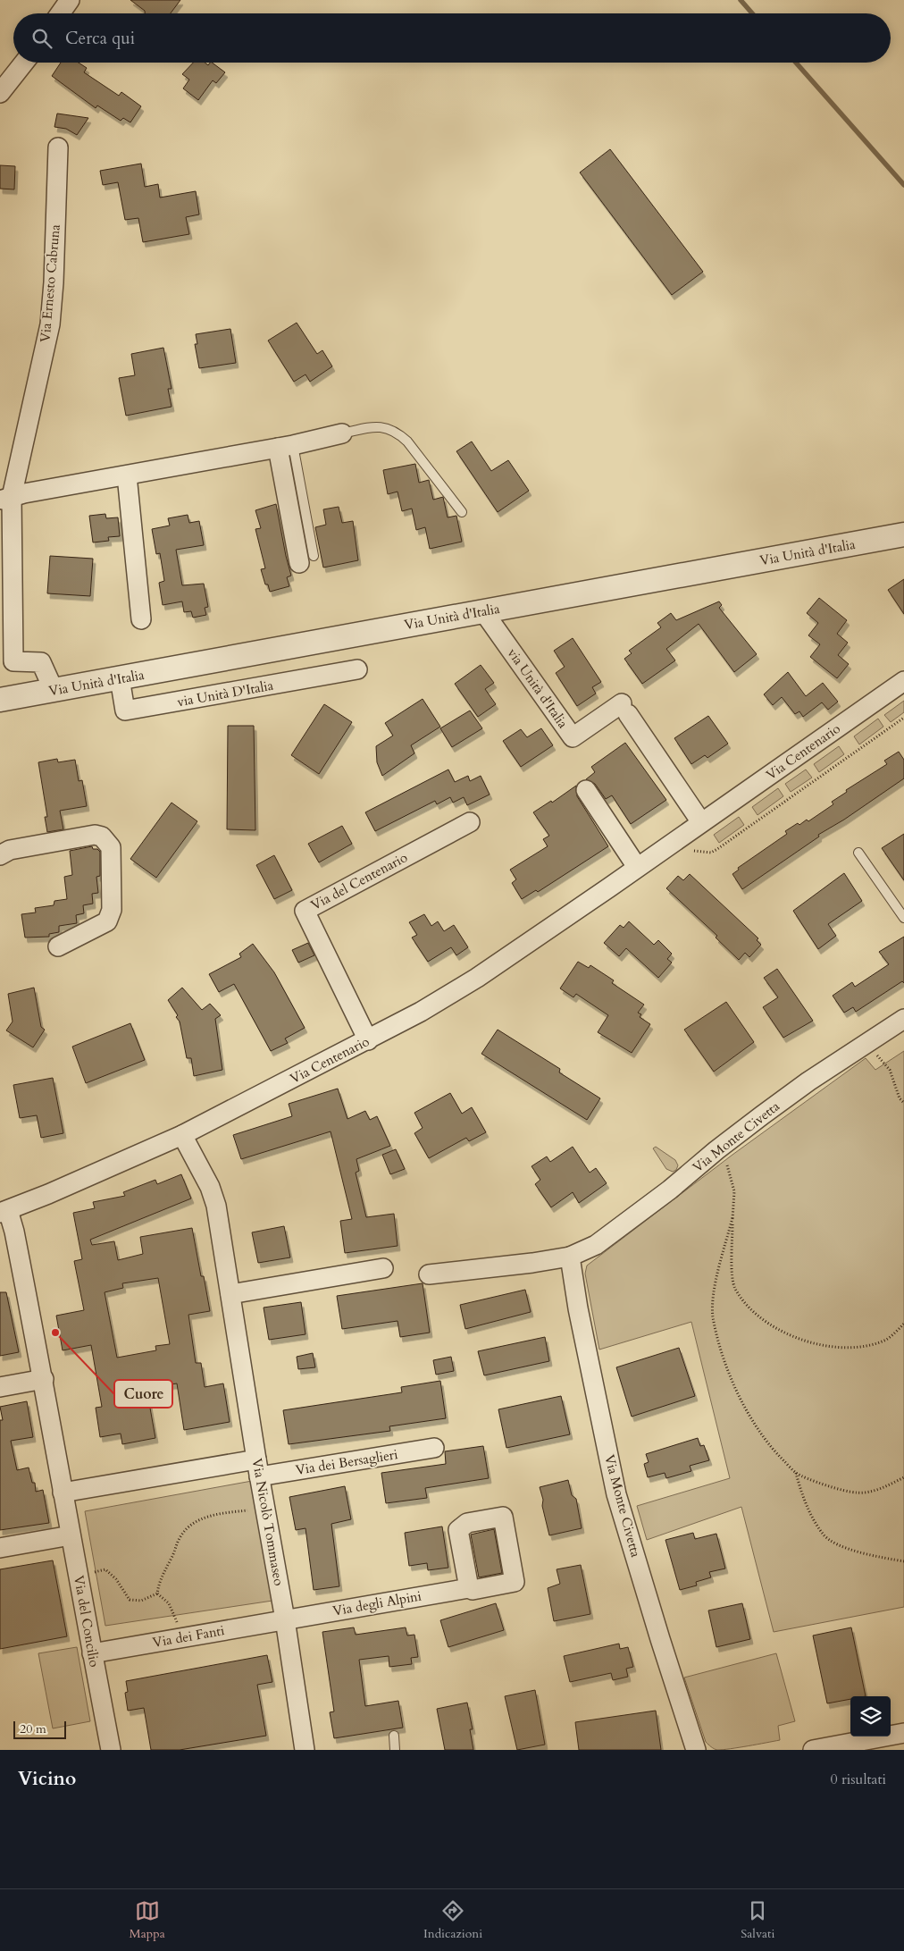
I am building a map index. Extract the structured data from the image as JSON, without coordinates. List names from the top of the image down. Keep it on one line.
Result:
{"streets":{"street":["Via Ernesto Cabruna","Via Unità d'Italia","via Unità d'Italia","via Unità D'Italia","Via Centenario","Via del Centenario","Via Monte Civetta","Via dei Bersaglieri","Via Nicolò Tommaseo","Via degli Alpini","Via del Concilio","Via dei Fanti"]},"crossings":[["Via Ernesto Cabruna","Via Unità d'Italia"],["Via Unità d'Italia","via Unità d'Italia"],["Via Unità d'Italia","via Unità D'Italia"],["via Unità d'Italia","Via Centenario"],["Via Centenario","Via del Centenario"],["Via Centenario","Via Nicolò Tommaseo"],["Via Centenario","Via del Concilio"],["Via dei Bersaglieri","Via Nicolò Tommaseo"],["Via Nicolò Tommaseo","Via degli Alpini"],["Via Nicolò Tommaseo","Via dei Fanti"],["Via degli Alpini","Via dei Fanti"],["Via del Concilio","Via dei Fanti"]],"places":["Cuore"],"scale_bar":"20 m","page":{"search":"Cerca qui","scale":"20 m","heading":["Vicino","0 risultati"],"nav":["Mappa","Indicazioni","Salvati"]}}
